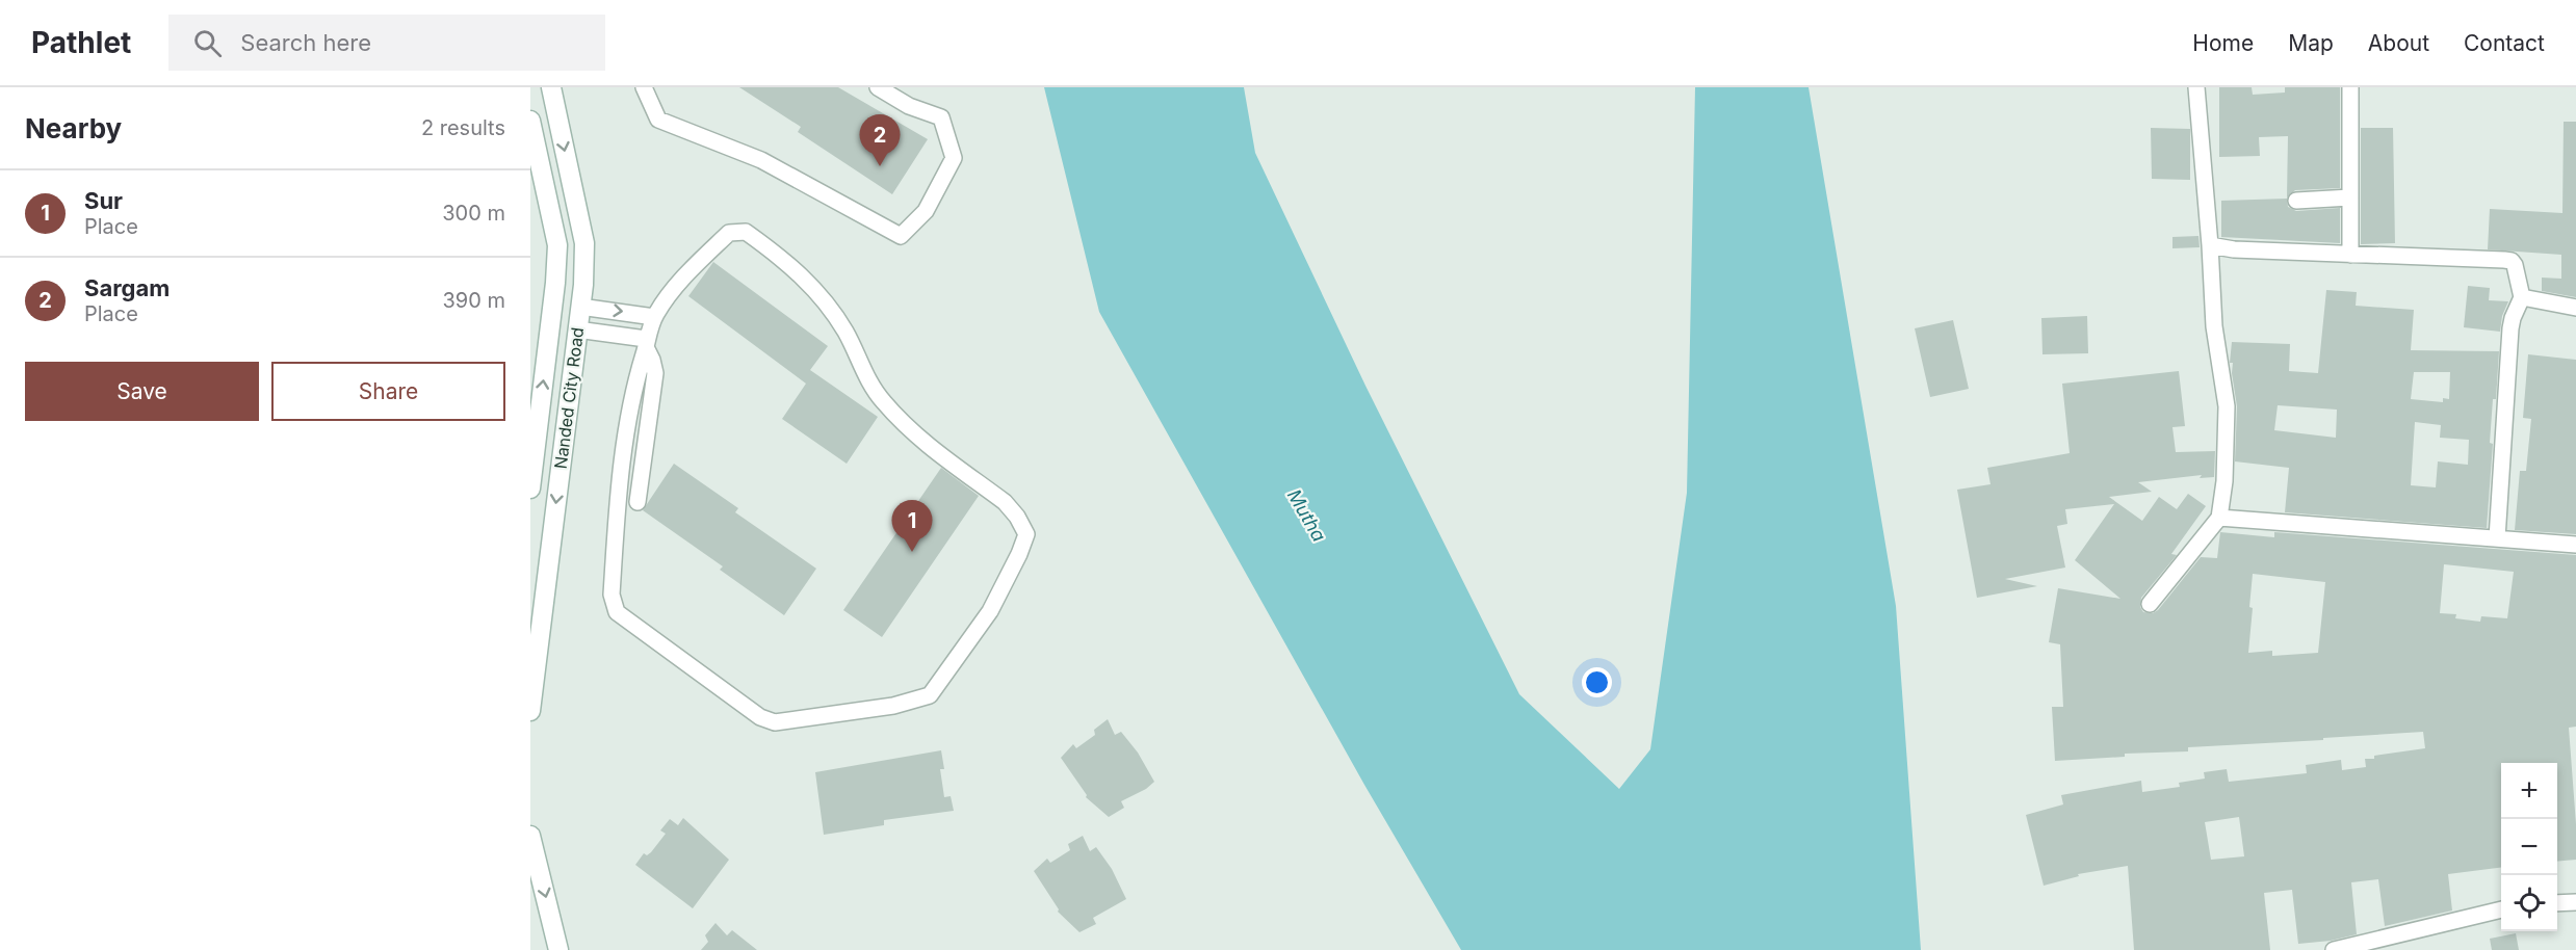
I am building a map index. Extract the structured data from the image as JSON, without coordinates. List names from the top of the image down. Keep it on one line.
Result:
{"streets":{"street":["Nanded City Road"]},"water":["Mutha"],"page":{"header":"Pathlet","search":"Search here","nav":["Home","Map","About","Contact"],"heading":["Nearby","2 results"],"pins":["2","1"],"list":[{"mark":"1","name":"Sur","note":"Place","value":"300 m"},{"mark":"2","name":"Sargam","note":"Place","value":"390 m"}],"buttons":["Save","Share"],"map_buttons":["+","−"]}}
